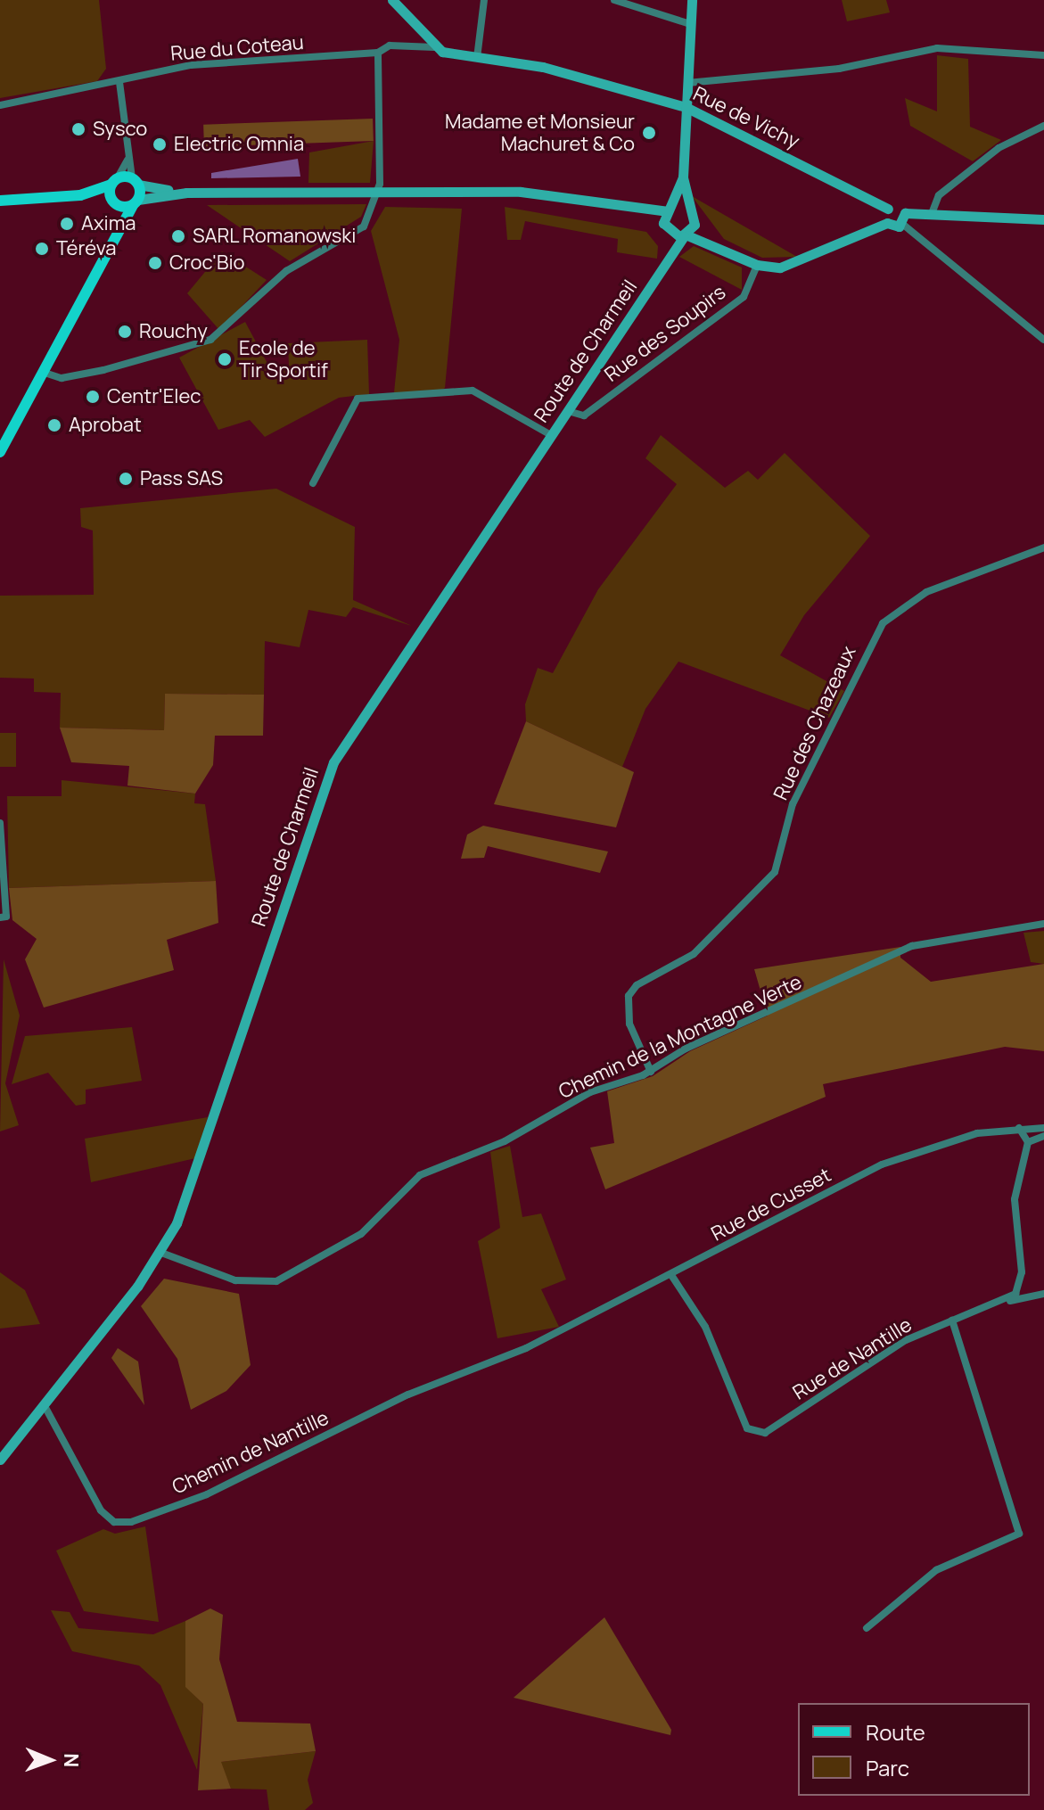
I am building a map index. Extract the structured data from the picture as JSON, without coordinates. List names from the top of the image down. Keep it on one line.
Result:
{"streets":{"main road":["Rue de Vichy","Route de Charmeil"],"street":["Rue du Coteau","Rue des Soupirs","Rue des Chazeaux","Chemin de la Montagne Verte","Rue de Cusset","Rue de Nantille","Chemin de Nantille"]},"crossings":[["Rue des Soupirs","Route de Charmeil"],["Route de Charmeil","Chemin de la Montagne Verte"],["Route de Charmeil","Chemin de Nantille"],["Rue des Chazeaux","Chemin de la Montagne Verte"],["Rue de Cusset","Rue de Nantille"],["Rue de Cusset","Chemin de Nantille"]],"places":["Sysco","Madame et Monsieur Machuret & Co","Electric Omnia","Axima","SARL Romanowski","Téréva","Croc'Bio","Rouchy","Ecole de Tir Sportif","Centr'Elec","Aprobat","Pass SAS"],"legend":["Route","Parc"],"north":"right"}
